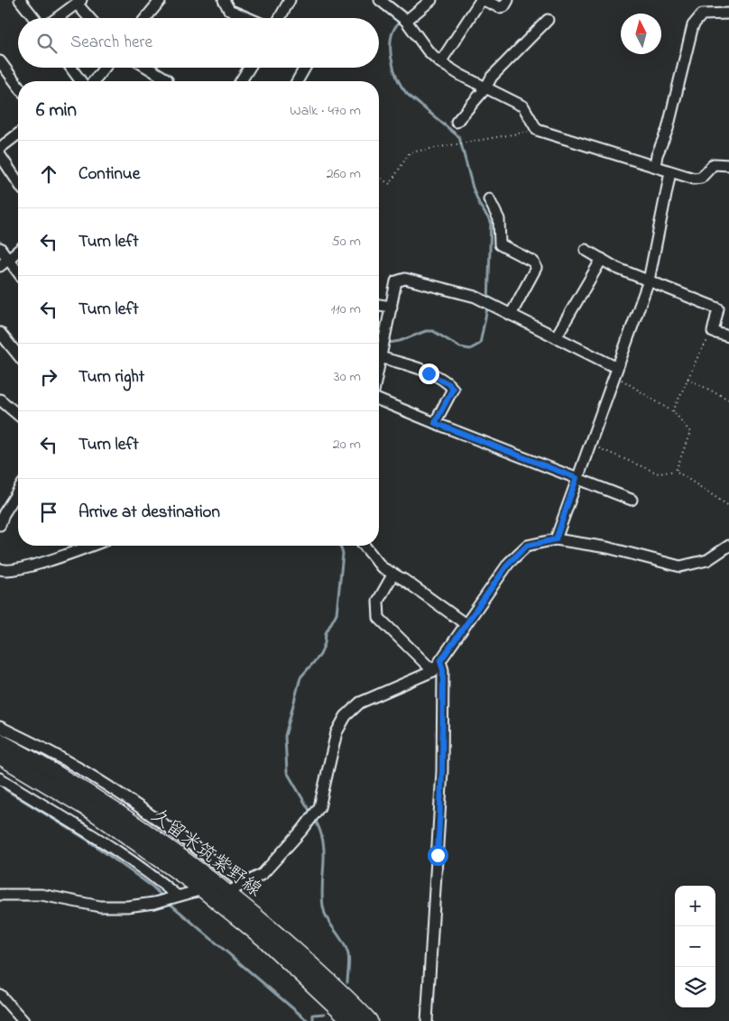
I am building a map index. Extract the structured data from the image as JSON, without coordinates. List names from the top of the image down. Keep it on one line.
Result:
{"streets":{"main road":["久留米筑紫野線"]},"north":"top","page":{"search":"Search here","heading":["6 min","Walk · 470 m"],"list":[["Continue","260 m"],["Turn left","50 m"],["Turn left","110 m"],["Turn right","30 m"],["Turn left","20 m"],"Arrive at destination"],"map_buttons":["+","−"]}}
